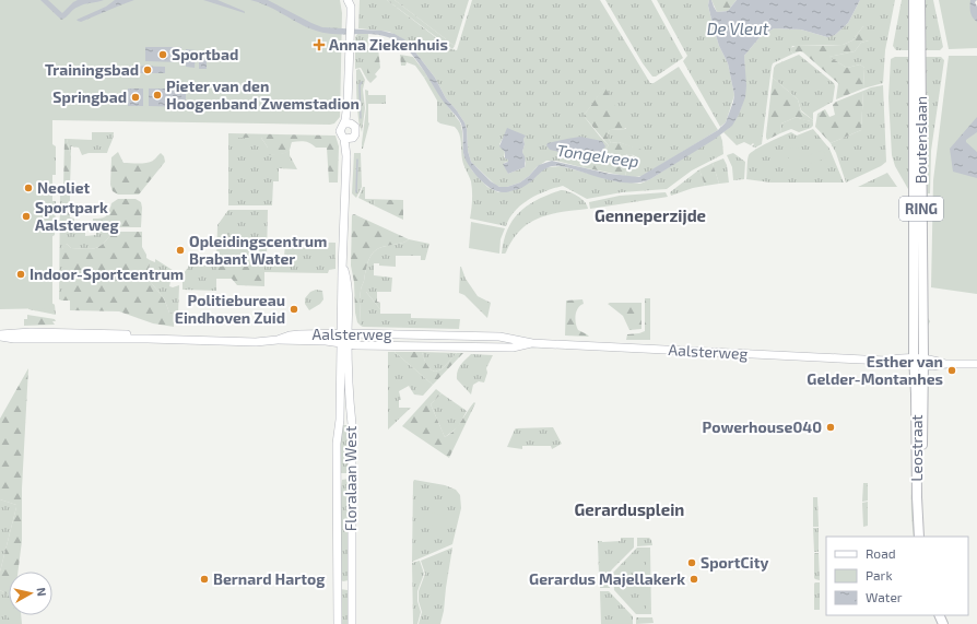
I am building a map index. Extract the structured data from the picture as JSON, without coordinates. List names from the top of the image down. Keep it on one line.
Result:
{"streets":{"main road":["Boutenslaan","RING","Aalsterweg","Leostraat","Floralaan West"]},"crossings":[["Boutenslaan","Aalsterweg"],["Boutenslaan","Leostraat"],["Aalsterweg","Leostraat"],["Aalsterweg","Floralaan West"]],"districts":["Genneperzijde","Gerardusplein"],"water":["De Vleut","Tongelreep"],"places":{"health":["Anna Ziekenhuis"],"other":["Sportbad","Trainingsbad","Pieter van den Hoogenband Zwemstadion","Springbad","Neoliet","Sportpark Aalsterweg","Opleidingscentrum Brabant Water","Indoor-Sportcentrum","Politiebureau Eindhoven Zuid","Esther van Gelder-Montanhes","Powerhouse040","SportCity","Bernard Hartog","Gerardus Majellakerk"]},"legend":["Road","Park","Water"],"north":"right"}
